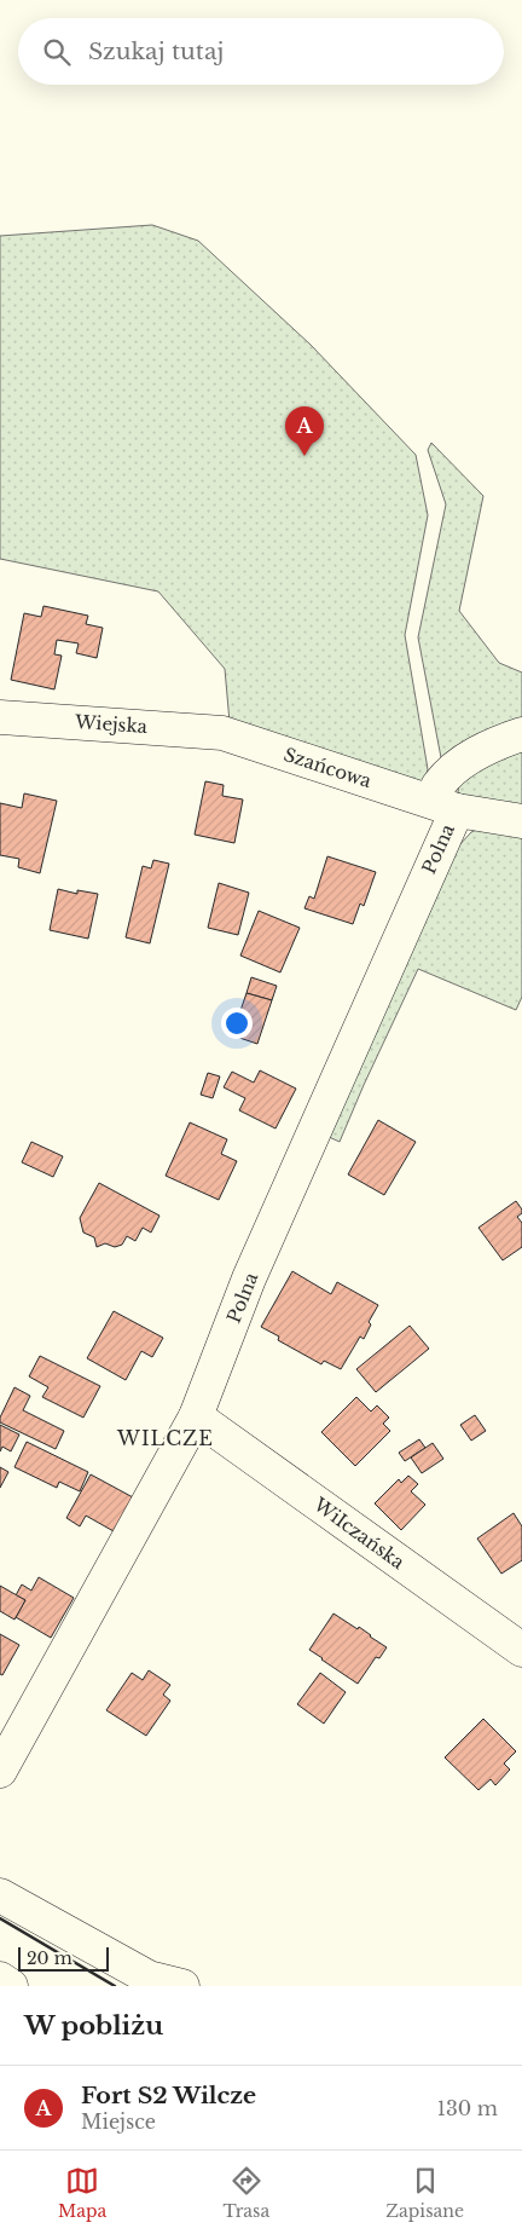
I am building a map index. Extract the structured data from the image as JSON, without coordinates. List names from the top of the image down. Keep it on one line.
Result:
{"streets":{"main road":["Wiejska","Szańcowa","Polna","WiIczańska"]},"crossings":[["Wiejska","Szańcowa"],["Szańcowa","Polna"],["Polna","WiIczańska"]],"districts":["WILCZE"],"scale_bar":"20 m","page":{"search":"Szukaj tutaj","pins":"A","scale":"20 m","heading":"W pobliżu","list":[{"mark":"A","name":"Fort S2 Wilcze","note":"Miejsce","value":"130 m"}],"nav":["Mapa","Trasa","Zapisane"]}}
